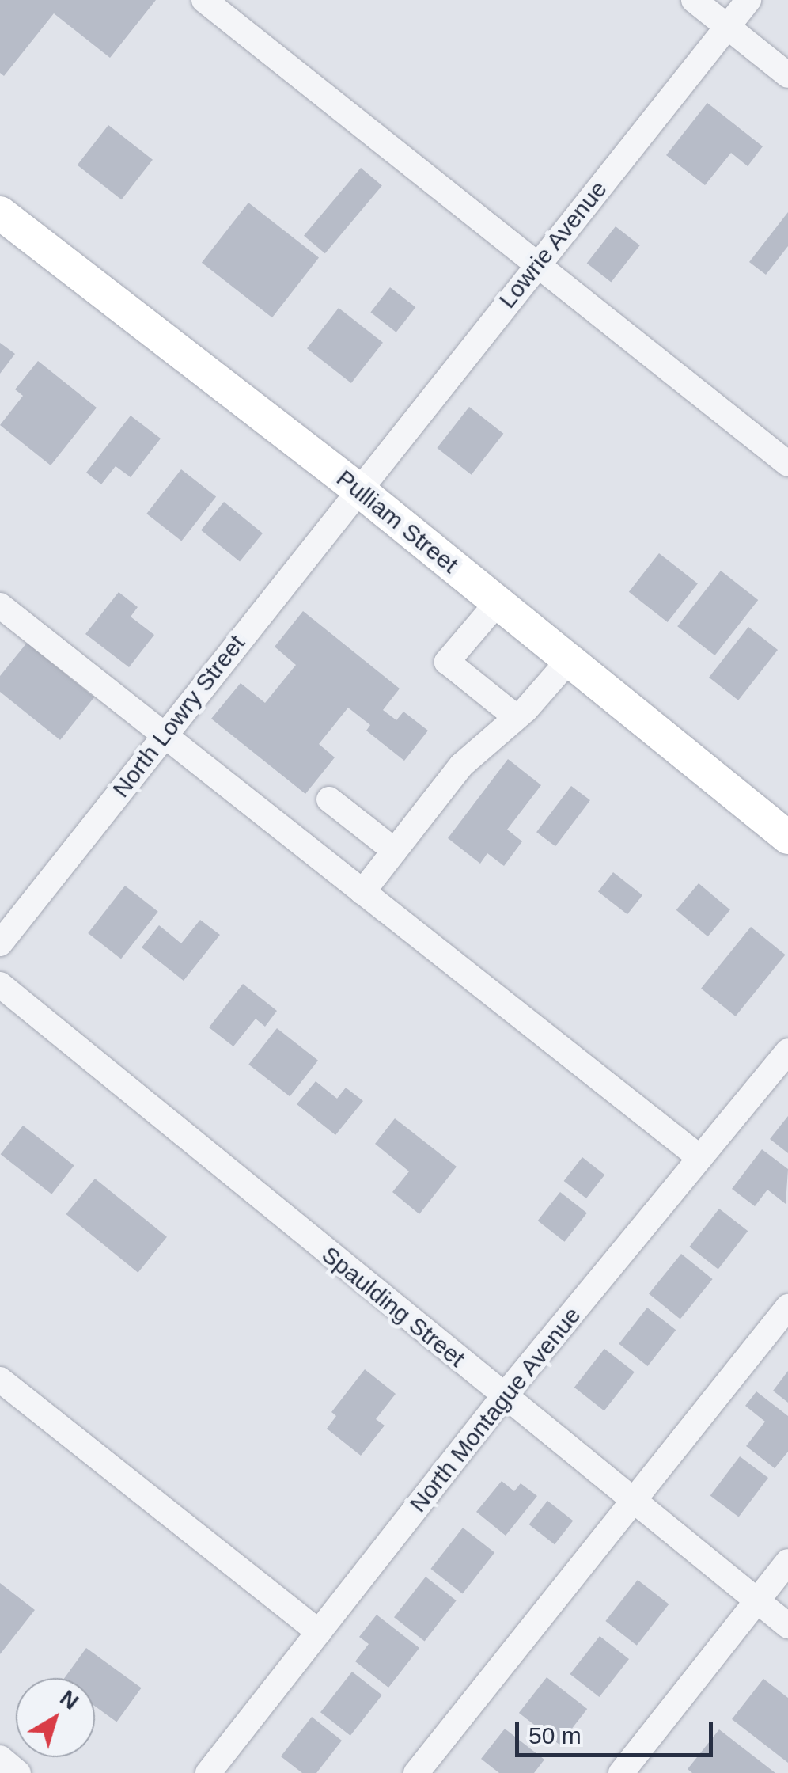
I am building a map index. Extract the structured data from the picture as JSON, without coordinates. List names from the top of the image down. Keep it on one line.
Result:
{"streets":{"main road":["Pulliam Street"],"street":["Lowrie Avenue","North Lowry Street","Spaulding Street","North Montague Avenue"]},"crossings":[["Lowrie Avenue","Pulliam Street"],["Lowrie Avenue","North Lowry Street"],["Pulliam Street","North Lowry Street"],["Spaulding Street","North Montague Avenue"]],"scale_bar":"50 m","north":"top right"}
